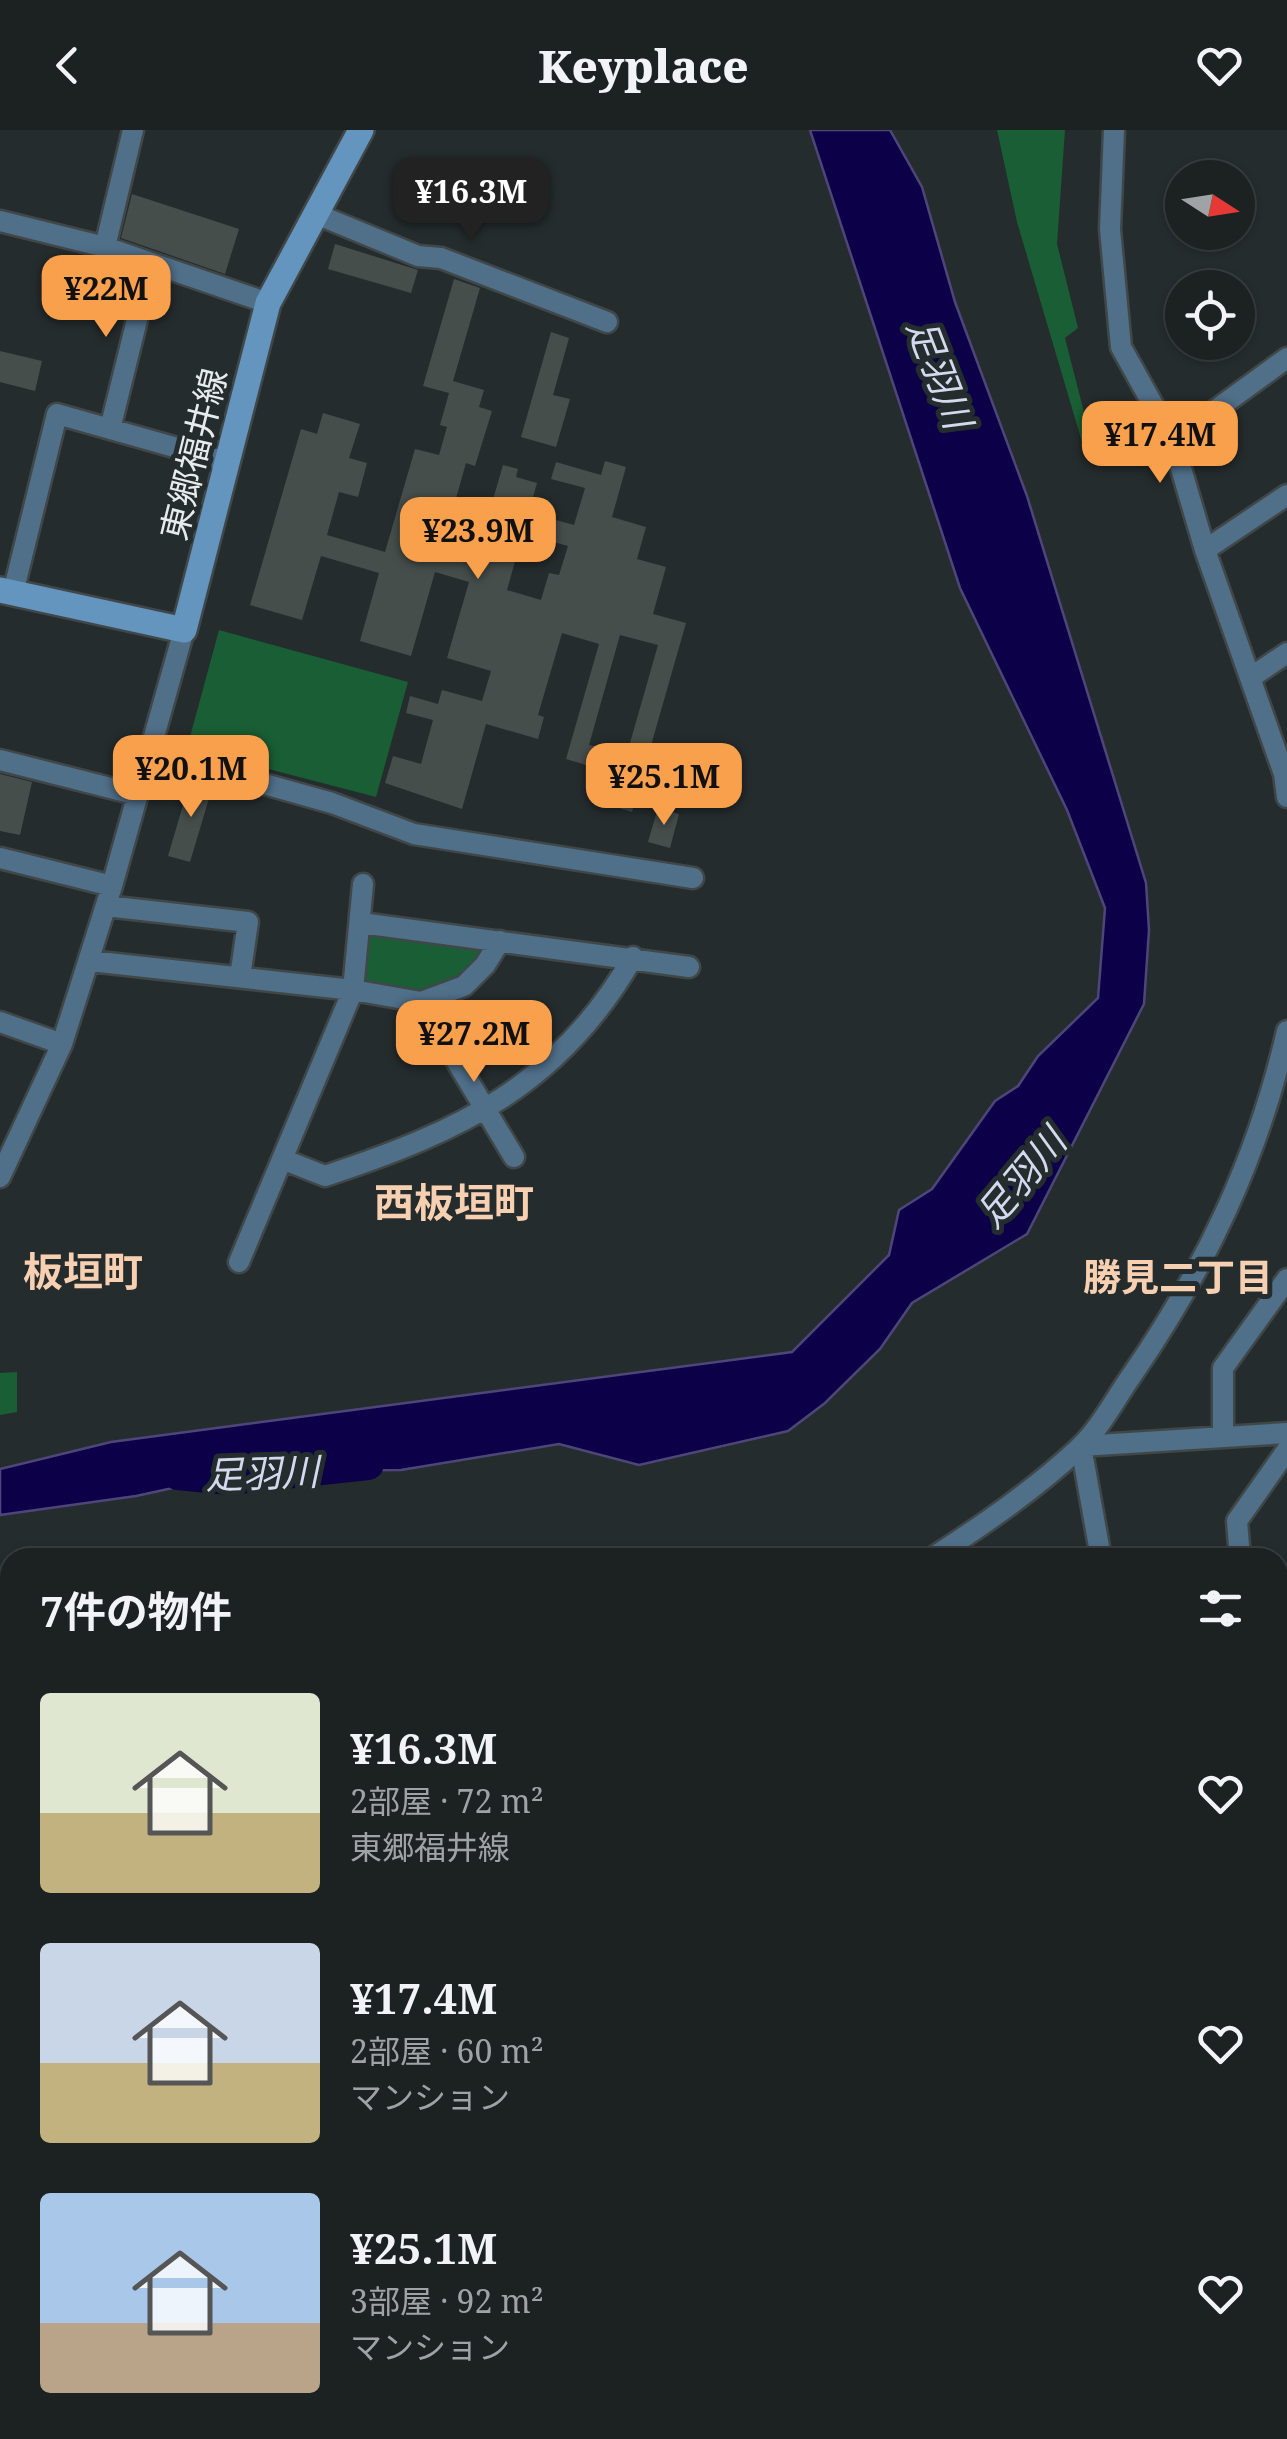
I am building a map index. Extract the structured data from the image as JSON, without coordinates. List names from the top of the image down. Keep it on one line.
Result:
{"streets":{"main road":["東郷福井線"]},"districts":["西板垣町","板垣町","勝見二丁目"],"water":["足羽川"],"north":"right","page":{"header":"Keyplace","price":["¥16.3M","¥22M","¥17.4M","¥23.9M","¥20.1M","¥25.1M","¥27.2M"],"heading":"7件の物件","list":[{"name":"¥16.3M","note":"2部屋 · 72 m² · 東郷福井線"},{"name":"¥17.4M","note":"2部屋 · 60 m² · マンション"},{"name":"¥25.1M","note":"3部屋 · 92 m² · マンション"}]}}
